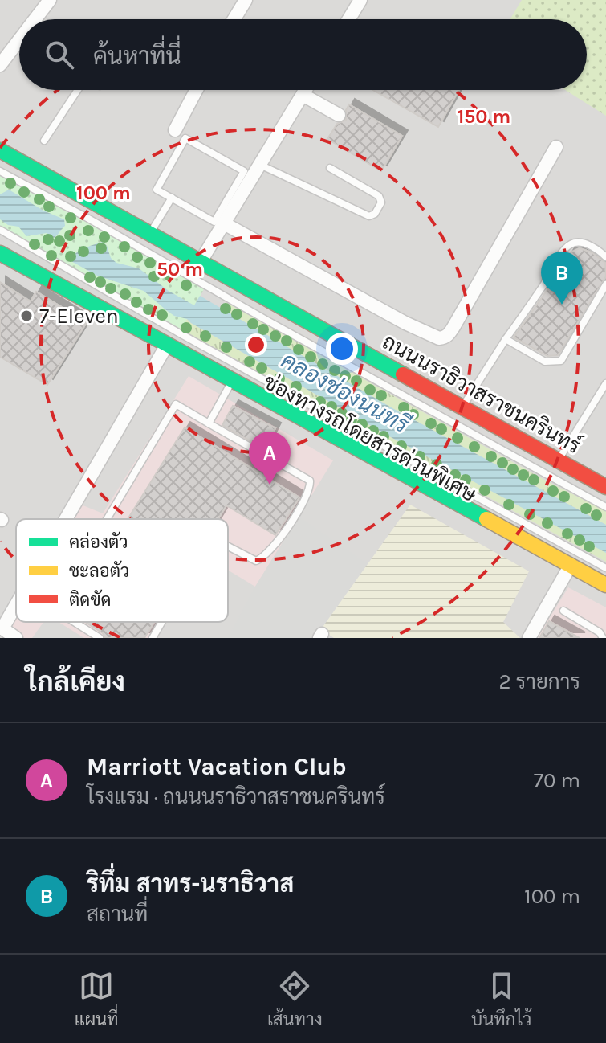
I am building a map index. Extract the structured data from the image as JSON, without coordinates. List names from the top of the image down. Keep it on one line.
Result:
{"streets":{"main road":["ถนนนราธิวาสราชนครินทร์"],"lane":["ช่องทางรถโดยสารด่วนพิเศษ"]},"water":["คลองช่องนนทรี"],"places":["7-Eleven"],"legend":["คล่องตัว","ชะลอตัว","ติดขัด"],"page":{"search":"ค้นหาที่นี่","pins":["B","A"],"heading":["ใกล้เคียง","2 รายการ"],"list":[{"mark":"A","name":"Marriott Vacation Club","note":"โรงแรม · ถนนนราธิวาสราชนครินทร์","value":"70 m"},{"mark":"B","name":"ริทึ่ม สาทร-นราธิวาส","note":"สถานที่","value":"100 m"}],"nav":["แผนที่","เส้นทาง","บันทึกไว้"]},"rings":["150 m","100 m","50 m"]}
